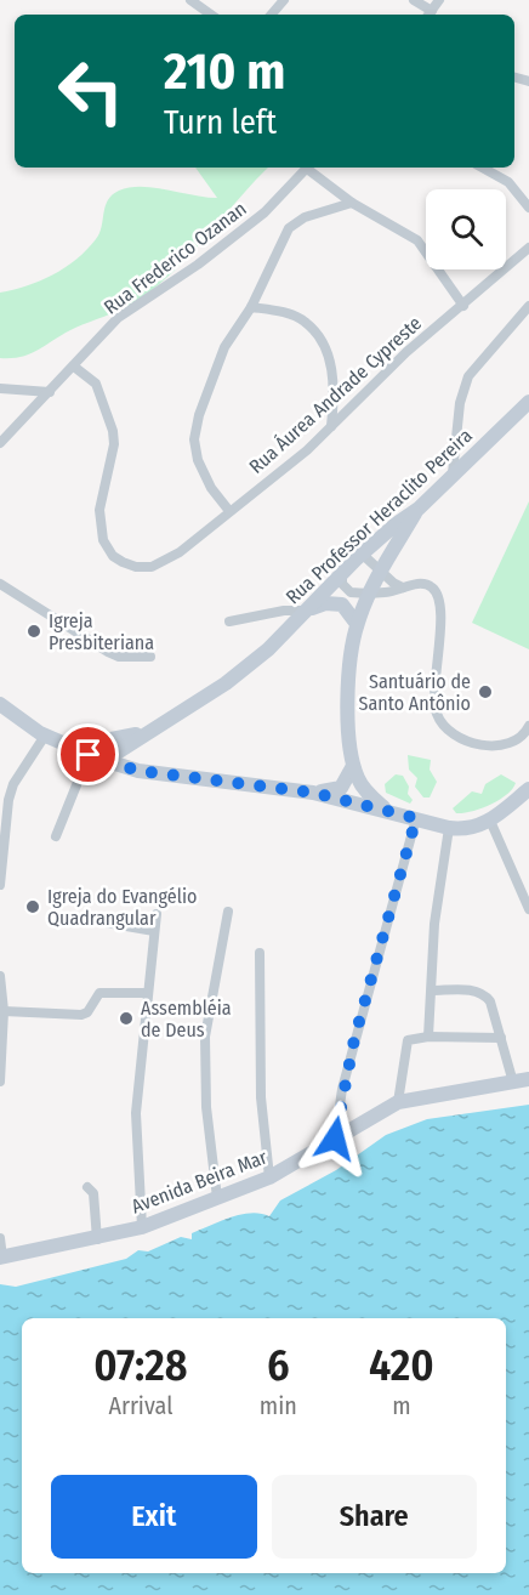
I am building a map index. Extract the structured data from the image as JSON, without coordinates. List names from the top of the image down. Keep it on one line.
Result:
{"streets":{"main road":["Rua Professor Heraclito Pereira","Avenida Beira Mar"],"street":["Rua Frederico Ozanan","Rua Áurea Andrade Cypreste"]},"crossings":[["Rua Frederico Ozanan","Rua Áurea Andrade Cypreste"]],"places":["Igreja Presbiteriana","Santuário de Santo Antônio","Igreja do Evangélio Quadrangular","Assembléia de Deus"],"page":{"turn":["210 m","Turn left"],"eta":["07:28","Arrival","6","min","420","m"],"buttons":["Exit","Share"]}}
